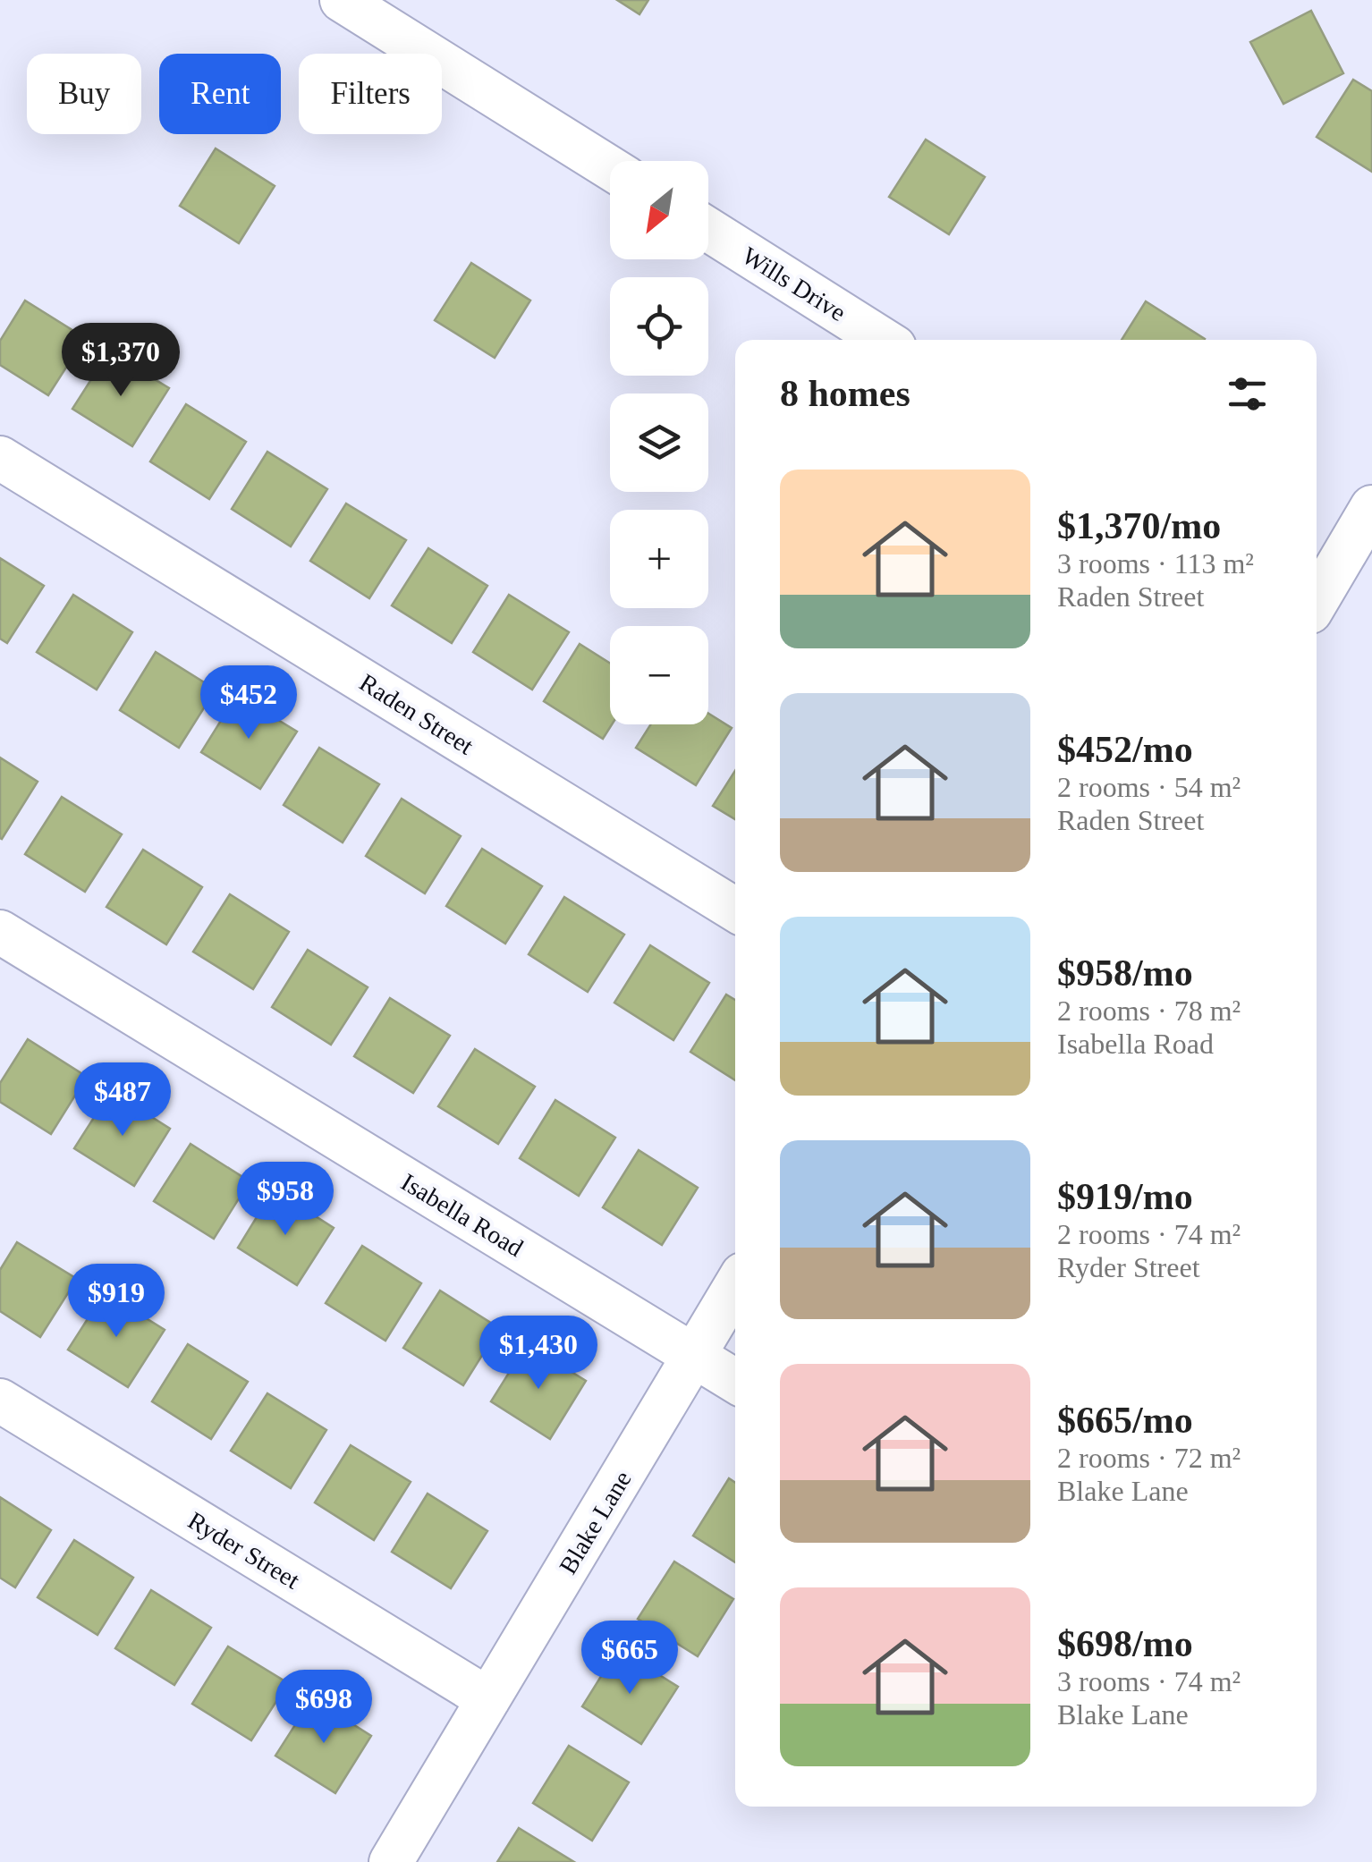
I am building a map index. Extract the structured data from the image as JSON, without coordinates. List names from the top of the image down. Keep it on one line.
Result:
{"streets":{"street":["Wills Drive","Raden Street","Isabella Road","Blake Lane","Ryder Street"]},"crossings":[["Isabella Road","Blake Lane"],["Blake Lane","Ryder Street"]],"north":"bottom left","page":{"chip":["Buy","Rent","Filters"],"map_buttons":["+","−"],"price":["$1,370","$452","$487","$958","$919","$1,430","$665","$698"],"heading":"8 homes","list":[{"name":"$1,370/mo","note":"3 rooms · 113 m² · Raden Street"},{"name":"$452/mo","note":"2 rooms · 54 m² · Raden Street"},{"name":"$958/mo","note":"2 rooms · 78 m² · Isabella Road"},{"name":"$919/mo","note":"2 rooms · 74 m² · Ryder Street"},{"name":"$665/mo","note":"2 rooms · 72 m² · Blake Lane"},{"name":"$698/mo","note":"3 rooms · 74 m² · Blake Lane"}]}}
